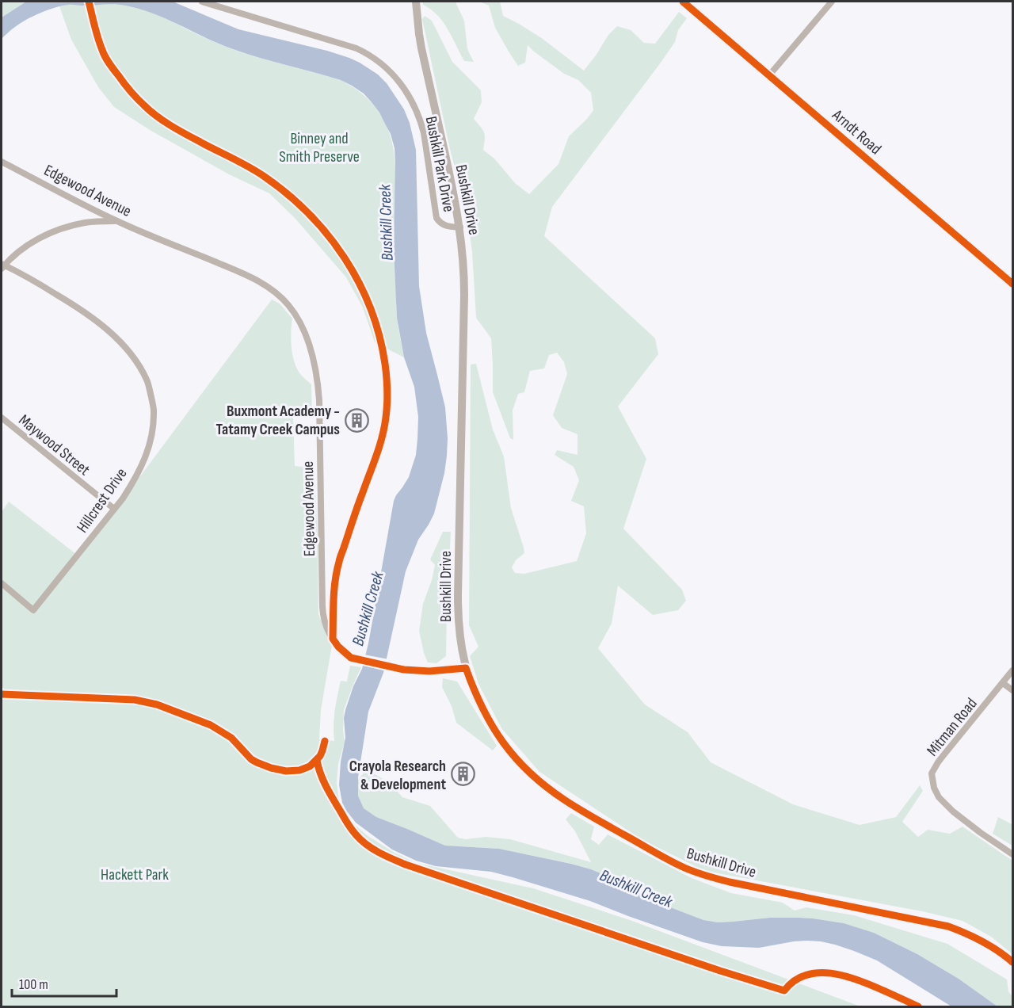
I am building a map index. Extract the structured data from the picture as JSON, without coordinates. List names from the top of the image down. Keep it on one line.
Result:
{"streets":{"main road":["Bushkill Drive"],"street":["Arndt Road","Bushkill Park Drive","Edgewood Avenue","Maywood Street","Hillcrest Drive","Mitman Road"]},"crossings":[["Bushkill Park Drive","Bushkill Drive"],["Edgewood Avenue","Bushkill Drive"],["Maywood Street","Hillcrest Drive"]],"water":["Bushkill Creek"],"parks":["Binney and Smith Preserve","Hackett Park"],"places":{"building":["Buxmont Academy - Tatamy Creek Campus","Crayola Research & Development"]},"scale_bar":"100 m"}
